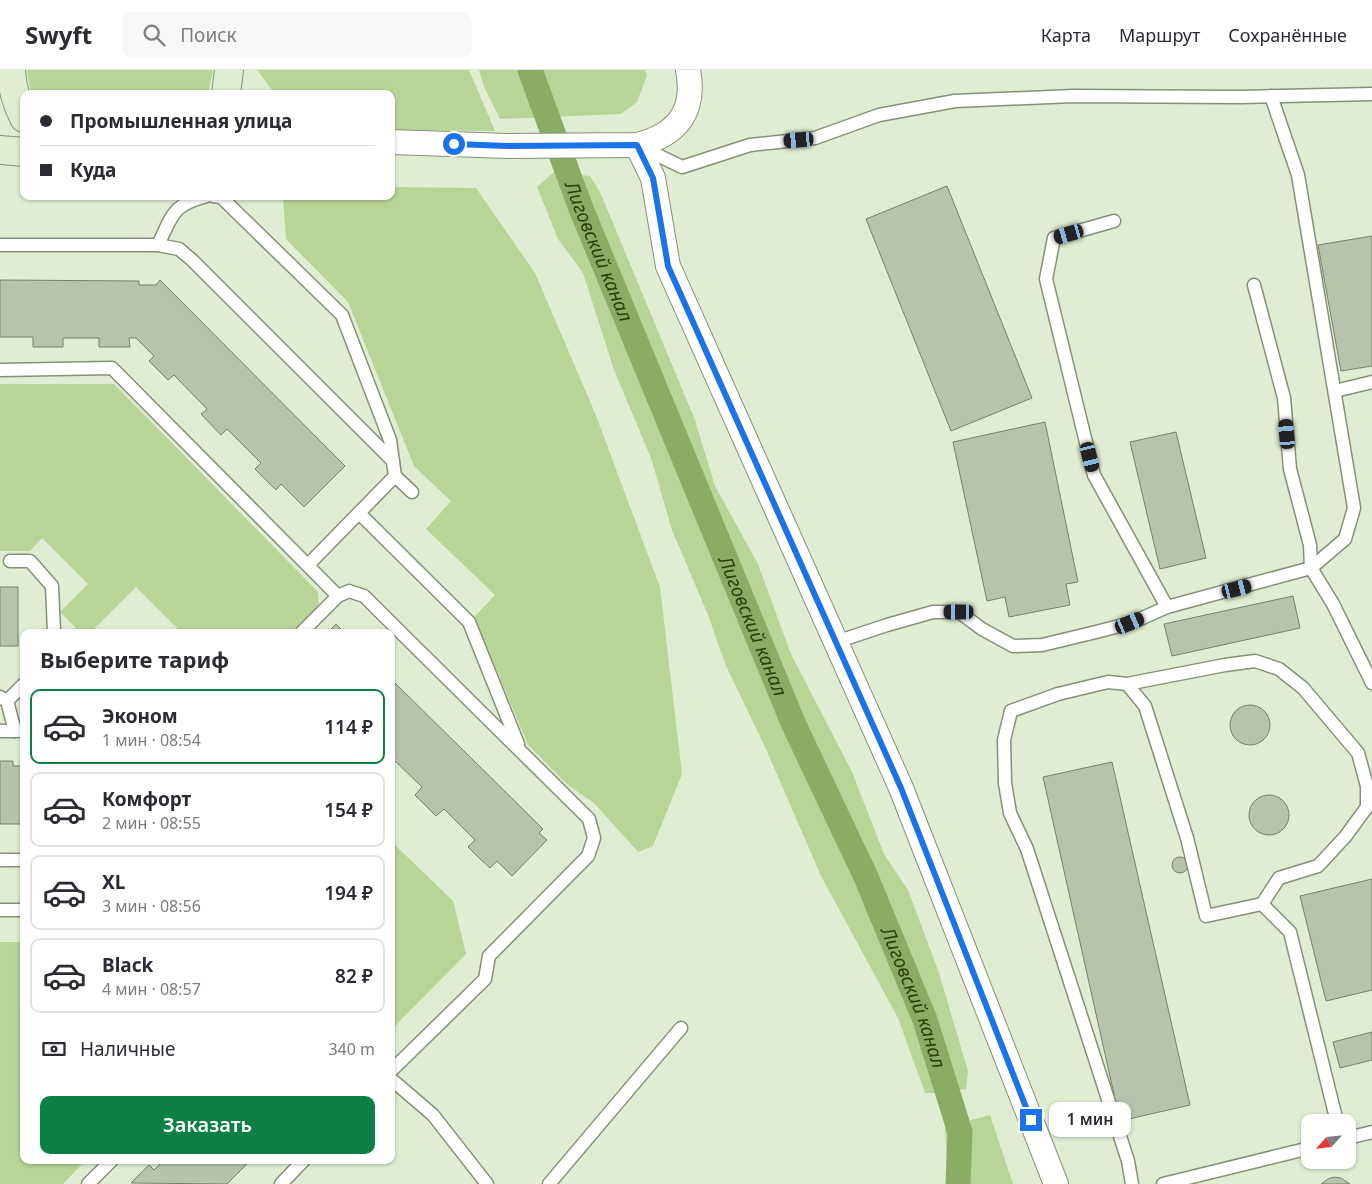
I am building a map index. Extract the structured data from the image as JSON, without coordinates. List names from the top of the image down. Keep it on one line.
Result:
{"water":["Лиговский канал"],"north":"bottom left","page":{"header":"Swyft","search":"Поиск","nav":["Карта","Маршрут","Сохранённые"],"banner":["Промышленная улица","Куда"],"heading":"Выберите тариф","list":[{"name":"Эконом","note":"1 мин · 08:54","value":"114 ₽"},{"name":"Комфорт","note":"2 мин · 08:55","value":"154 ₽"},{"name":"XL","note":"3 мин · 08:56","value":"194 ₽"},{"name":"Black","note":"4 мин · 08:57","value":"82 ₽"}],"pay":["Наличные","340 m"],"buttons":"Заказать","bubble":"1 мин"}}
